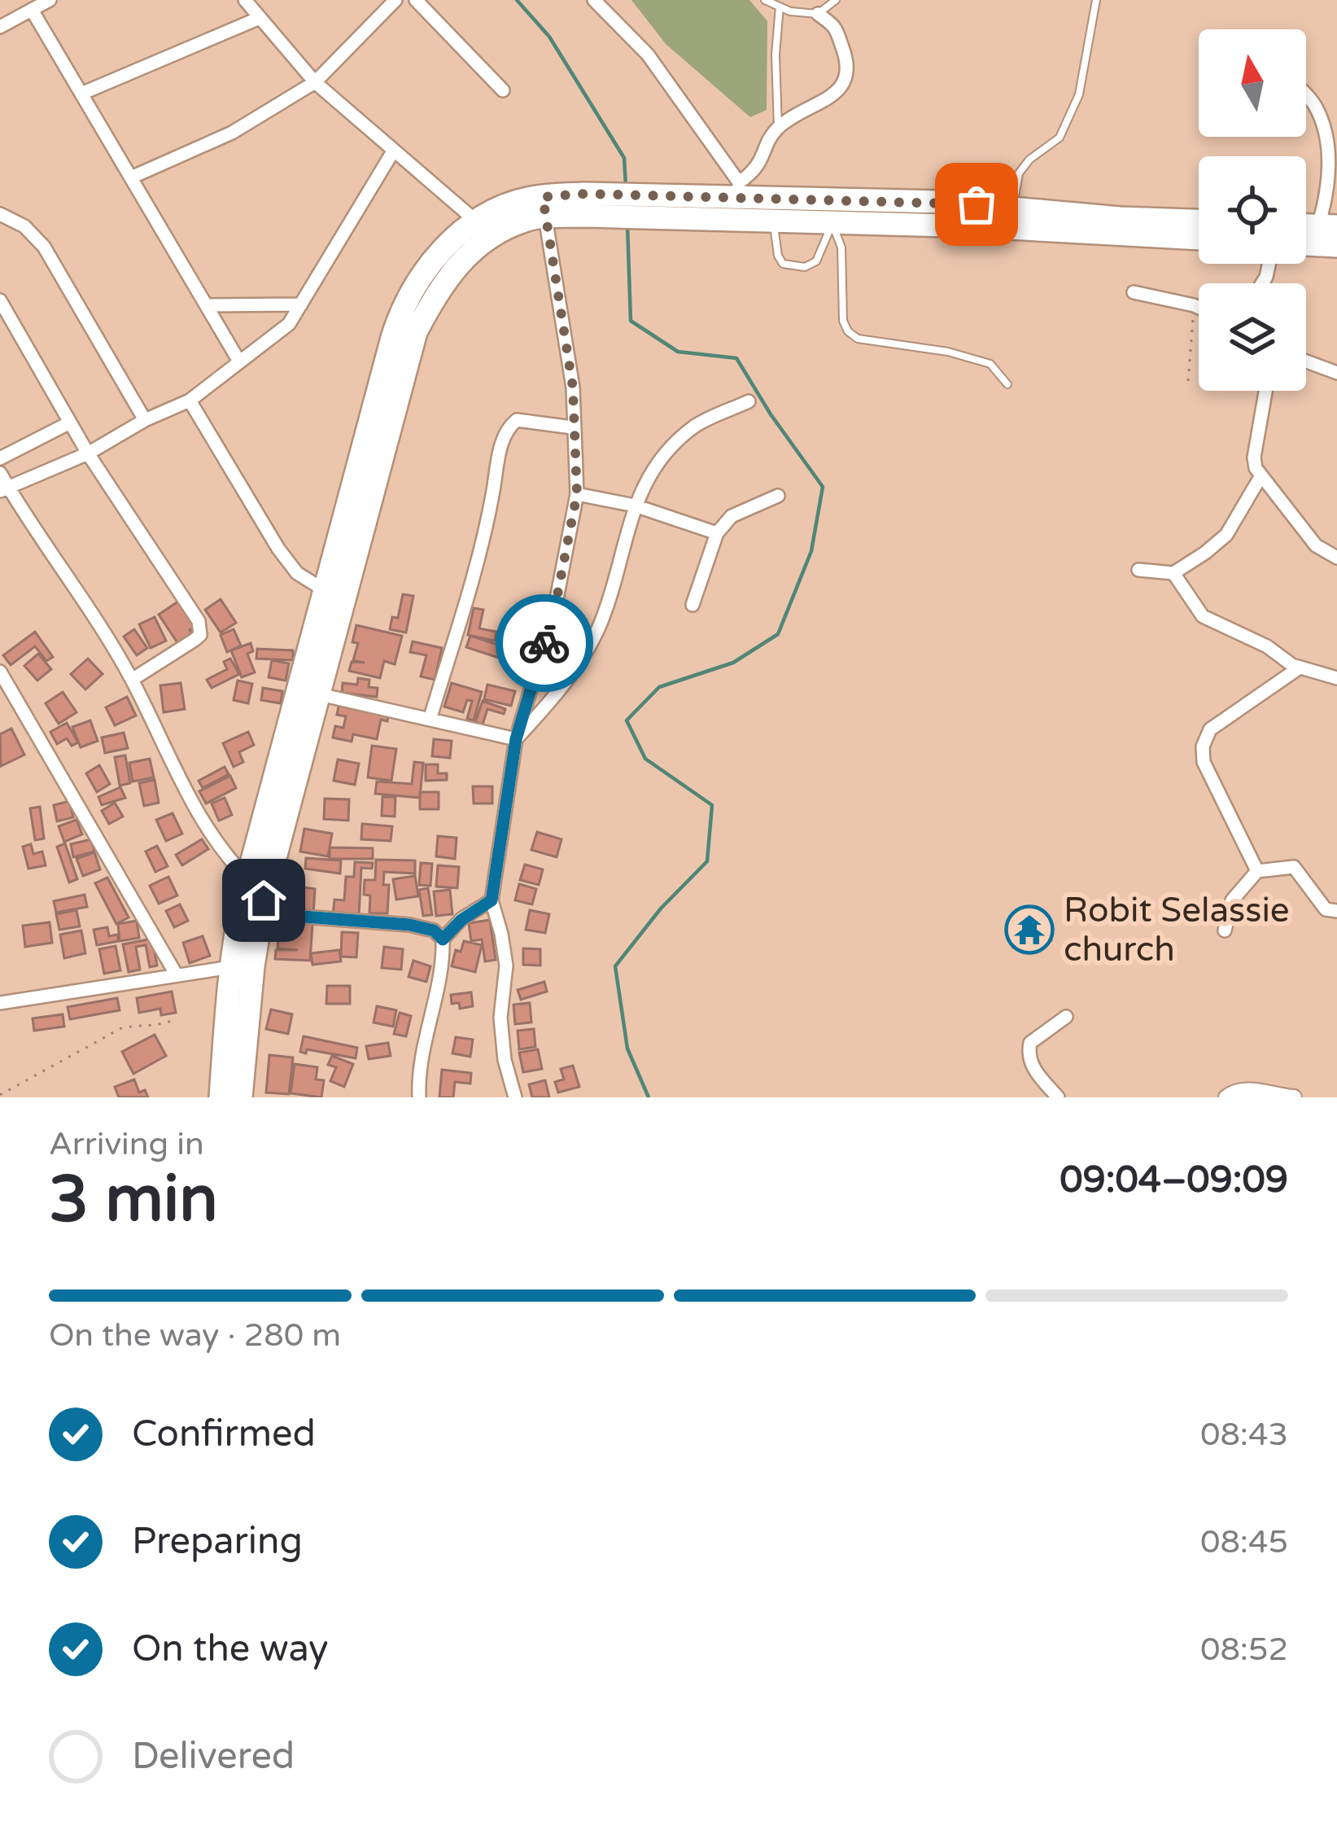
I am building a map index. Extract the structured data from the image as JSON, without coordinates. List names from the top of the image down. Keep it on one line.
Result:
{"places":{"temple":["Robit Selassie church"]},"north":"top","page":{"heading":["3 min","Arriving in","09:04–09:09"],"bar":"On the way · 280 m","list":[["Confirmed","08:43"],["Preparing","08:45"],["On the way","08:52"],"Delivered"]}}
